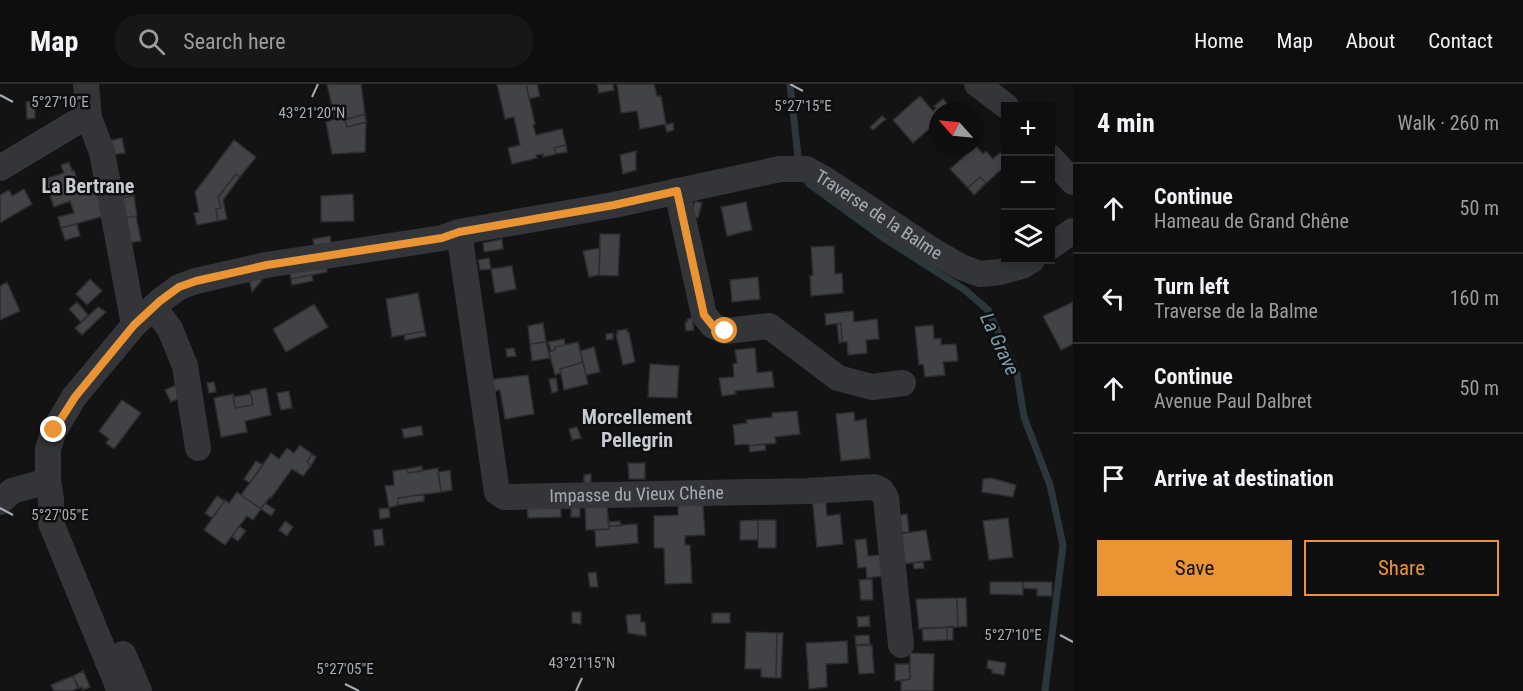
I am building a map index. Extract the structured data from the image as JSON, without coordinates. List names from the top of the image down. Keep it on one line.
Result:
{"streets":{"street":["Traverse de la Balme","Impasse du Vieux Chêne"]},"crossings":[["Traverse de la Balme","Impasse du Vieux Chêne"]],"districts":["La Bertrane","Morcellement Pellegrin"],"water":["La Grave"],"north":"top left","page":{"header":"Map","search":"Search here","nav":["Home","Map","About","Contact"],"heading":["4 min","Walk · 260 m"],"map_buttons":["+","−"],"list":[["Continue","Hameau de Grand Chêne","50 m"],["Turn left","Traverse de la Balme","160 m"],["Continue","Avenue Paul Dalbret","50 m"],"Arrive at destination"],"buttons":["Save","Share"]},"coordinates":["5°27'10\"E","5°27'15\"E","43°21'20\"N","5°27'05\"E","43°21'15\"N"]}
